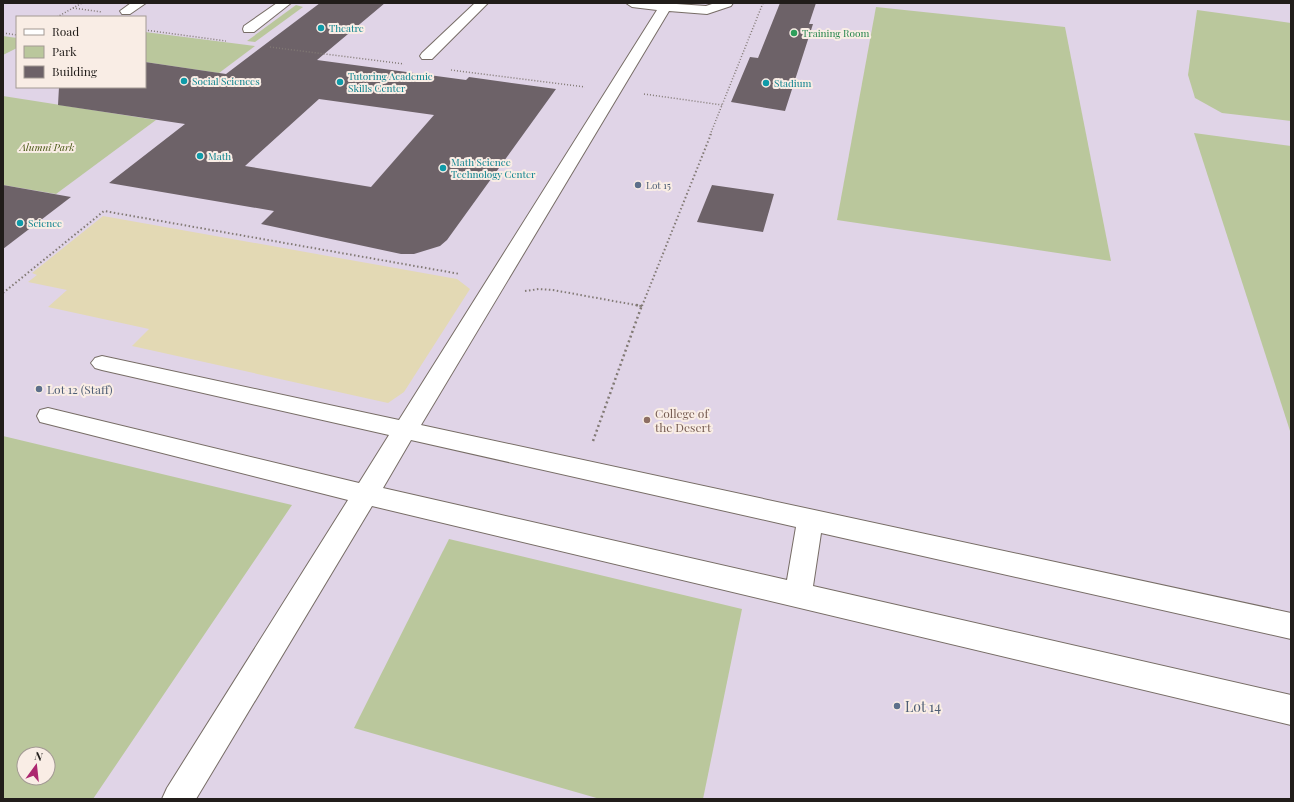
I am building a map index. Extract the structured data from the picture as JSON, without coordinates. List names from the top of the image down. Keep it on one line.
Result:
{"parks":["Alumni Park"],"places":["Theatre","Training Room","Social Sciences","Tutoring Academic Skills Center","Stadium","Math","Math Science Technology Center","Lot 15","Science","Lot 12 (Staff)","College of the Desert","Lot 14"],"legend":["Road","Park","Building"],"north":"top"}
